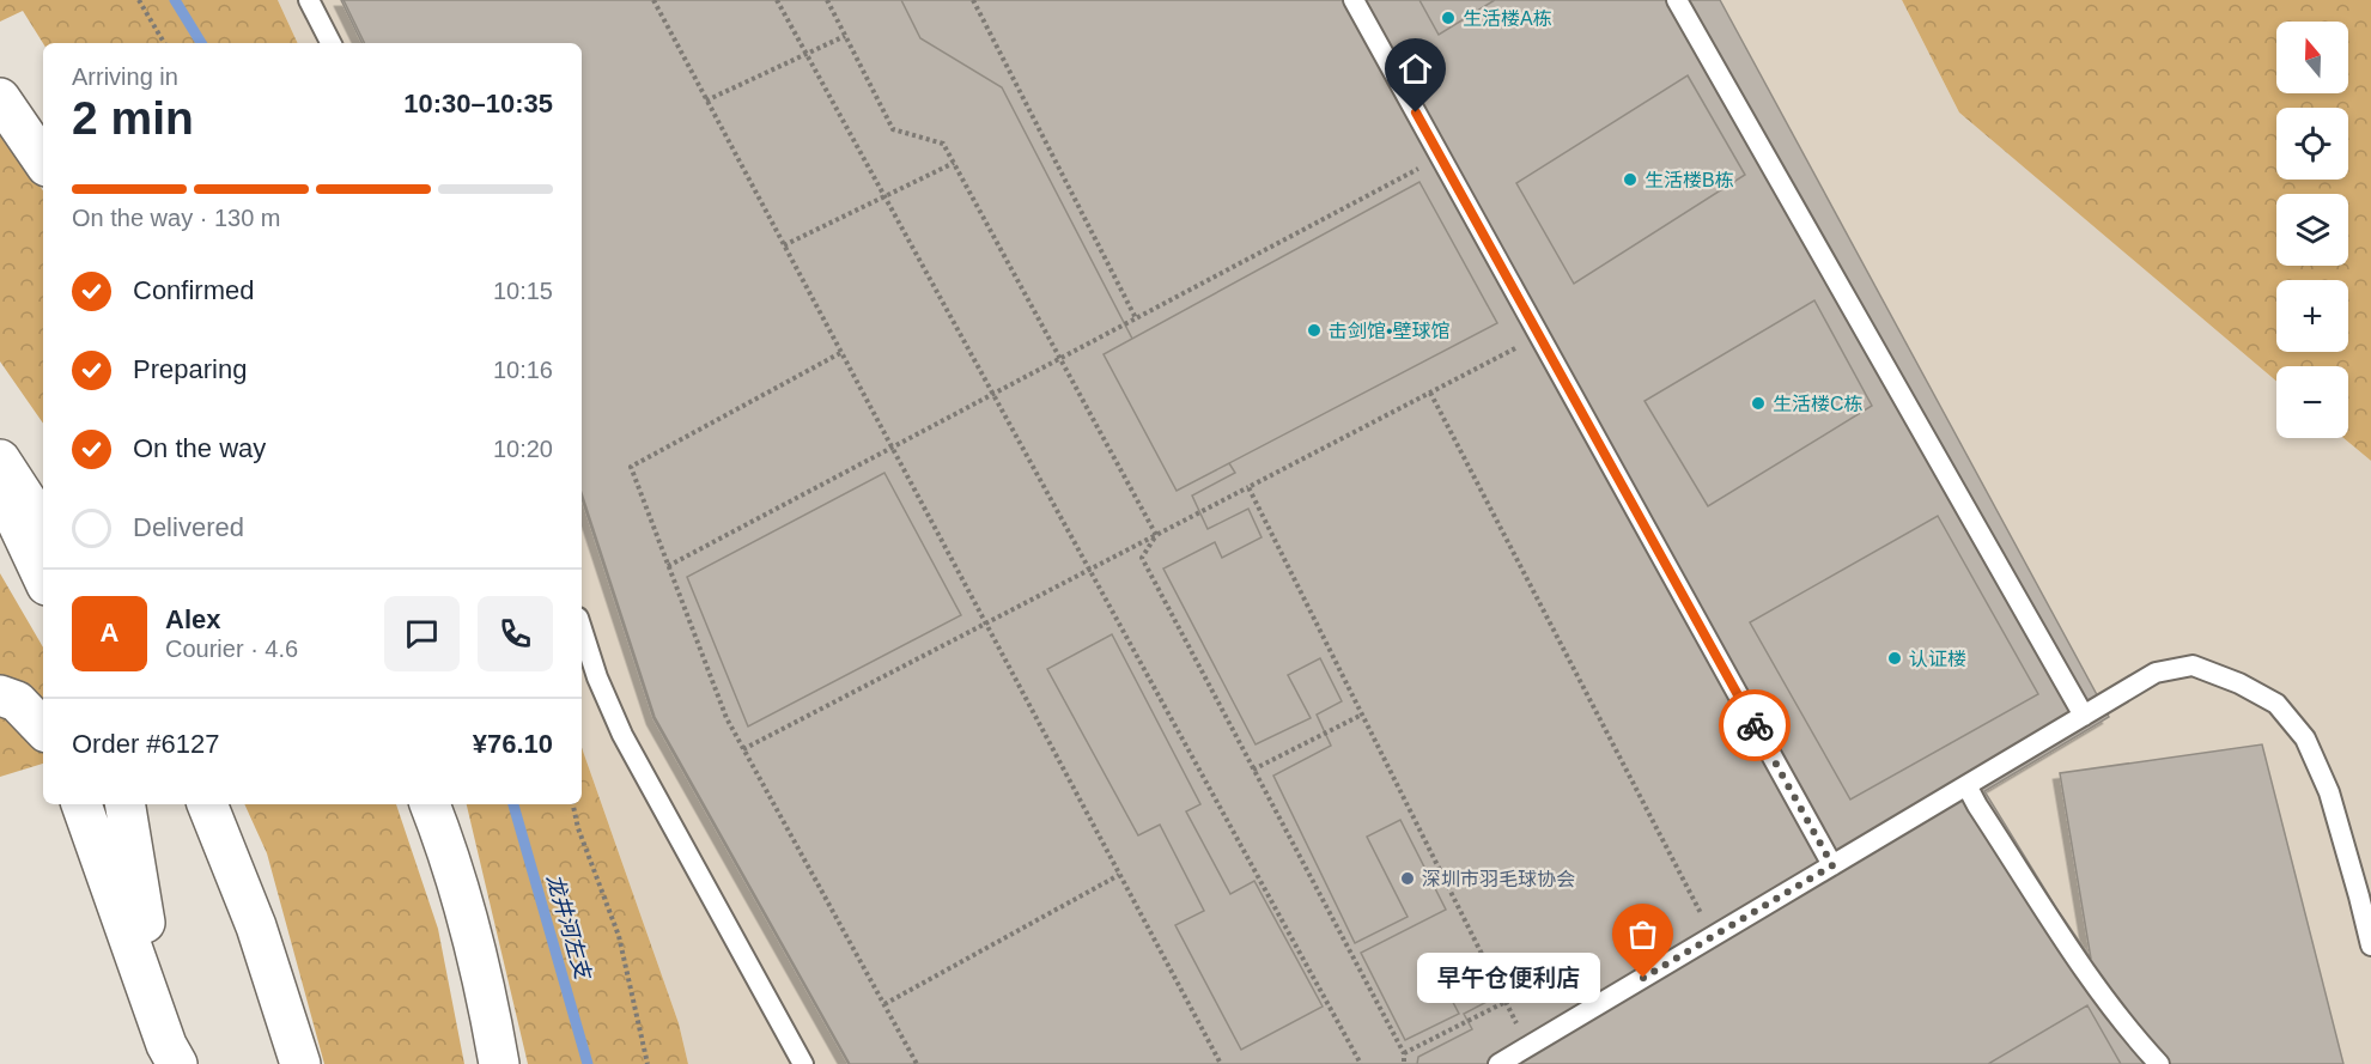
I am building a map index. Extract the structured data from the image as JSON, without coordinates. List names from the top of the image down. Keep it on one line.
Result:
{"water":["龙井河左支"],"places":["生活楼A栋","生活楼B栋","击剑馆•壁球馆","生活楼C栋","认证楼","深圳市羽毛球协会","早午仓便利店"],"north":"top","page":{"map_buttons":["+","−"],"heading":["2 min","Arriving in","10:30–10:35"],"panel":["Alex","Courier · 4.6","Order #6127","¥76.10"],"bar":"On the way · 130 m","list":[["Confirmed","10:15"],["Preparing","10:16"],["On the way","10:20"],"Delivered"],"round":"A","bubble":"早午仓便利店"}}
